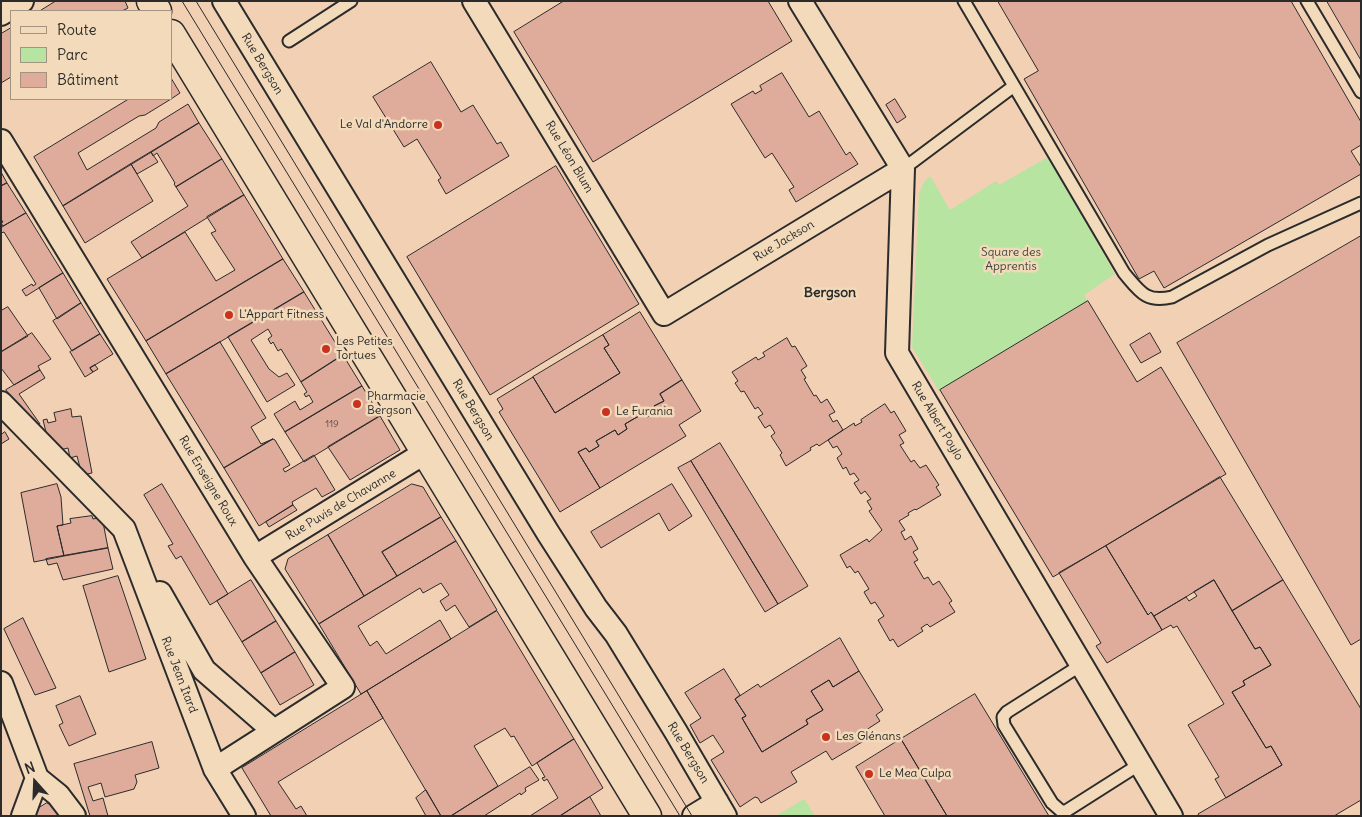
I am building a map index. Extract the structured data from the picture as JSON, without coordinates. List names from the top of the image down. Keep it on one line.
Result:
{"streets":{"street":["Rue Bergson","Rue Léon Blum","Rue Jackson","Rue Albert Poylo","Rue Enseigne Roux","Rue Puvis de Chavanne","Rue Jean Itard"]},"crossings":[["Rue Léon Blum","Rue Jackson"],["Rue Jackson","Rue Albert Poylo"],["Rue Enseigne Roux","Rue Puvis de Chavanne"],["Rue Enseigne Roux","Rue Jean Itard"]],"districts":["Bergson"],"parks":["Square des Apprentis"],"places":["Le Val d'Andorre","L'Appart Fitness","Les Petites Tortues","Pharmacie Bergson","Le Furania","Les Glénans","Le Mea Culpa"],"house_numbers":["119"],"legend":["Route","Parc","Bâtiment"],"north":"top"}
